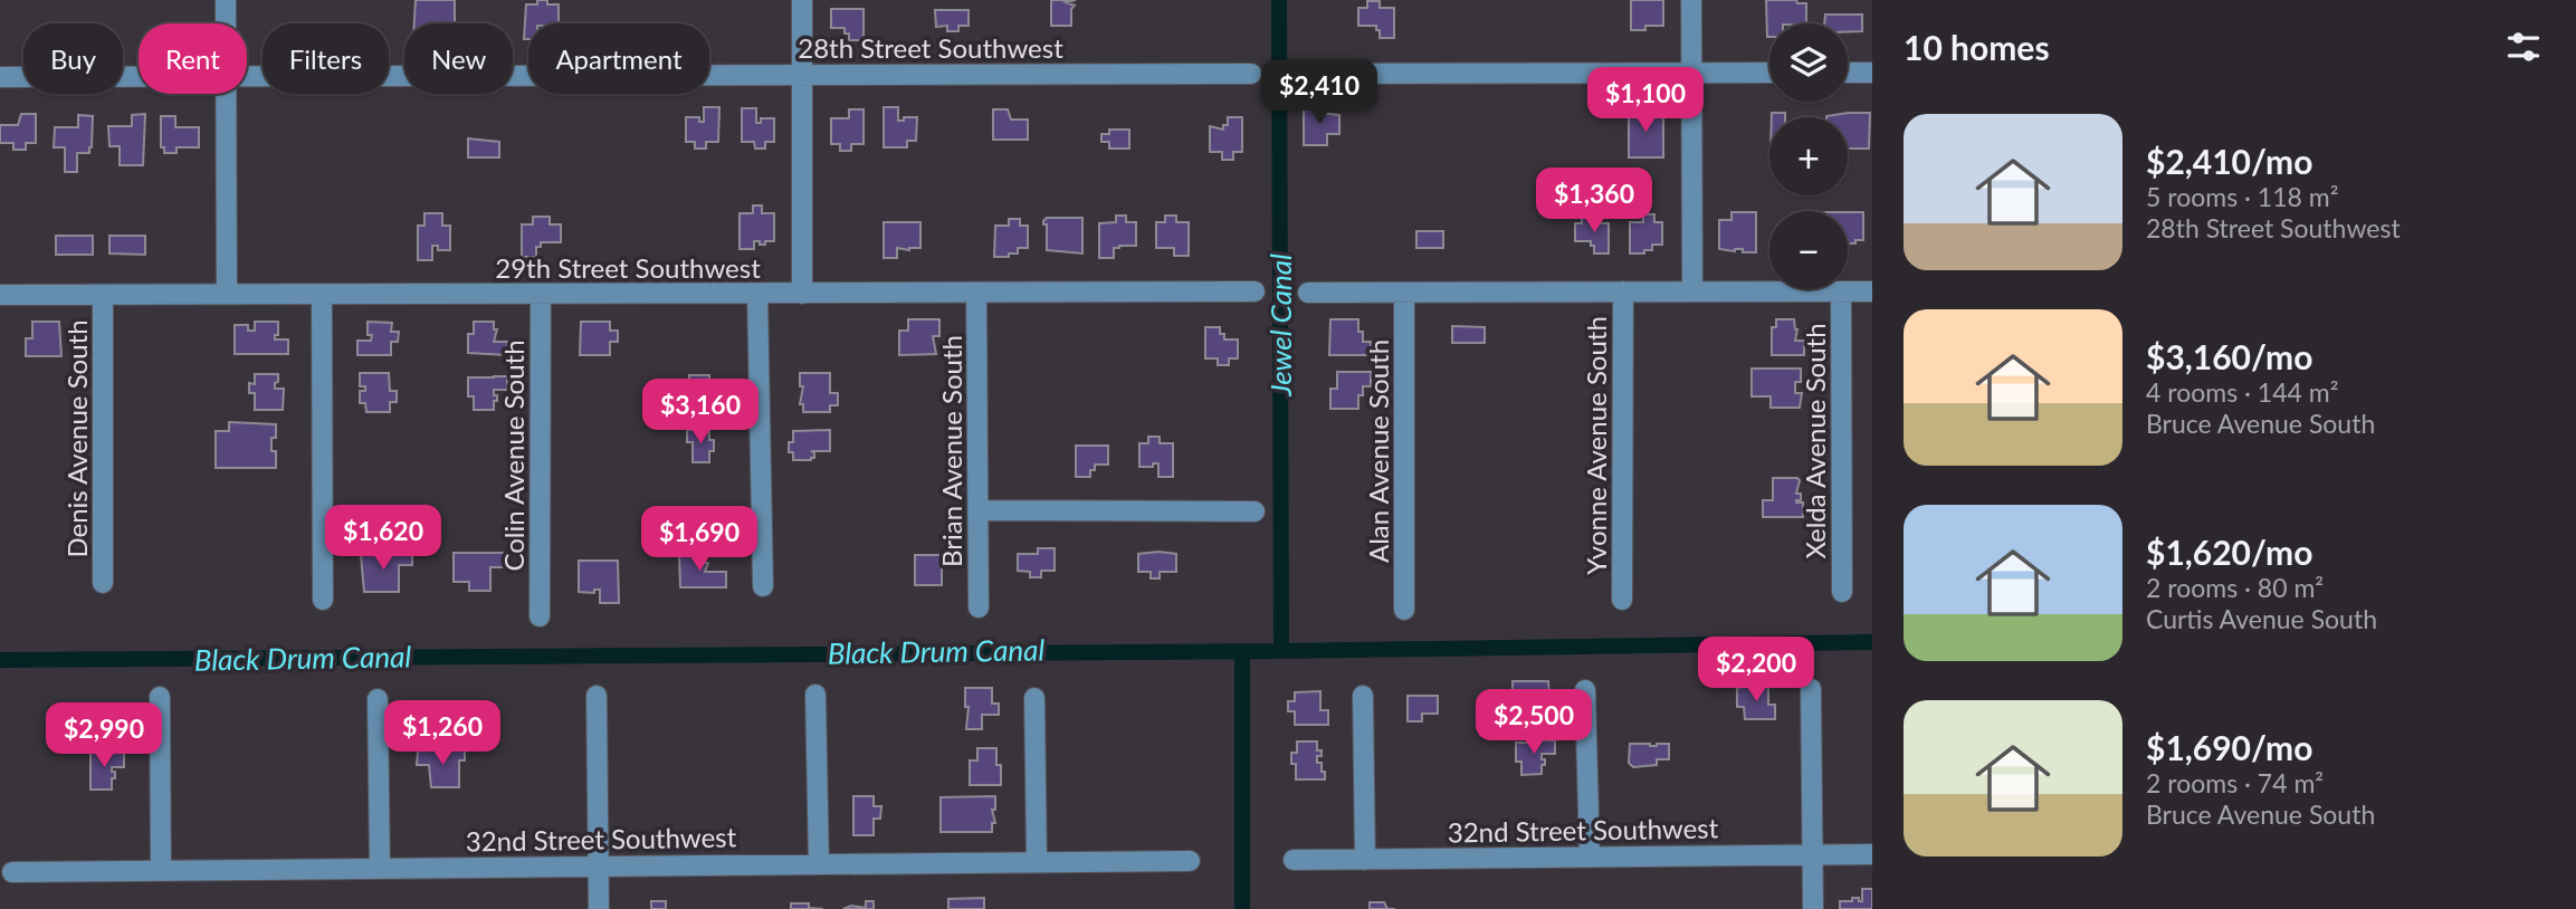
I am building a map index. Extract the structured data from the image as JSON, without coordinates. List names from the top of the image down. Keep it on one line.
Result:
{"streets":{"street":["28th Street Southwest","29th Street Southwest","Denis Avenue South","Xelda Avenue South","Yvonne Avenue South","Brian Avenue South","Alan Avenue South","Colin Avenue South","32nd Street Southwest"]},"crossings":[["29th Street Southwest","Denis Avenue South"],["29th Street Southwest","Brian Avenue South"],["29th Street Southwest","Colin Avenue South"]],"water":["Jewel Canal","Black Drum Canal"],"page":{"heading":"10 homes","map_buttons":["+","−"],"chip":["Buy","Rent","Filters","New","Apartment"],"price":["$2,410","$1,100","$1,360","$3,160","$1,620","$1,690","$2,200","$2,500","$1,260","$2,990"],"list":[{"name":"$2,410/mo","note":"5 rooms · 118 m² · 28th Street Southwest"},{"name":"$3,160/mo","note":"4 rooms · 144 m² · Bruce Avenue South"},{"name":"$1,620/mo","note":"2 rooms · 80 m² · Curtis Avenue South"},{"name":"$1,690/mo","note":"2 rooms · 74 m² · Bruce Avenue South"}]}}
